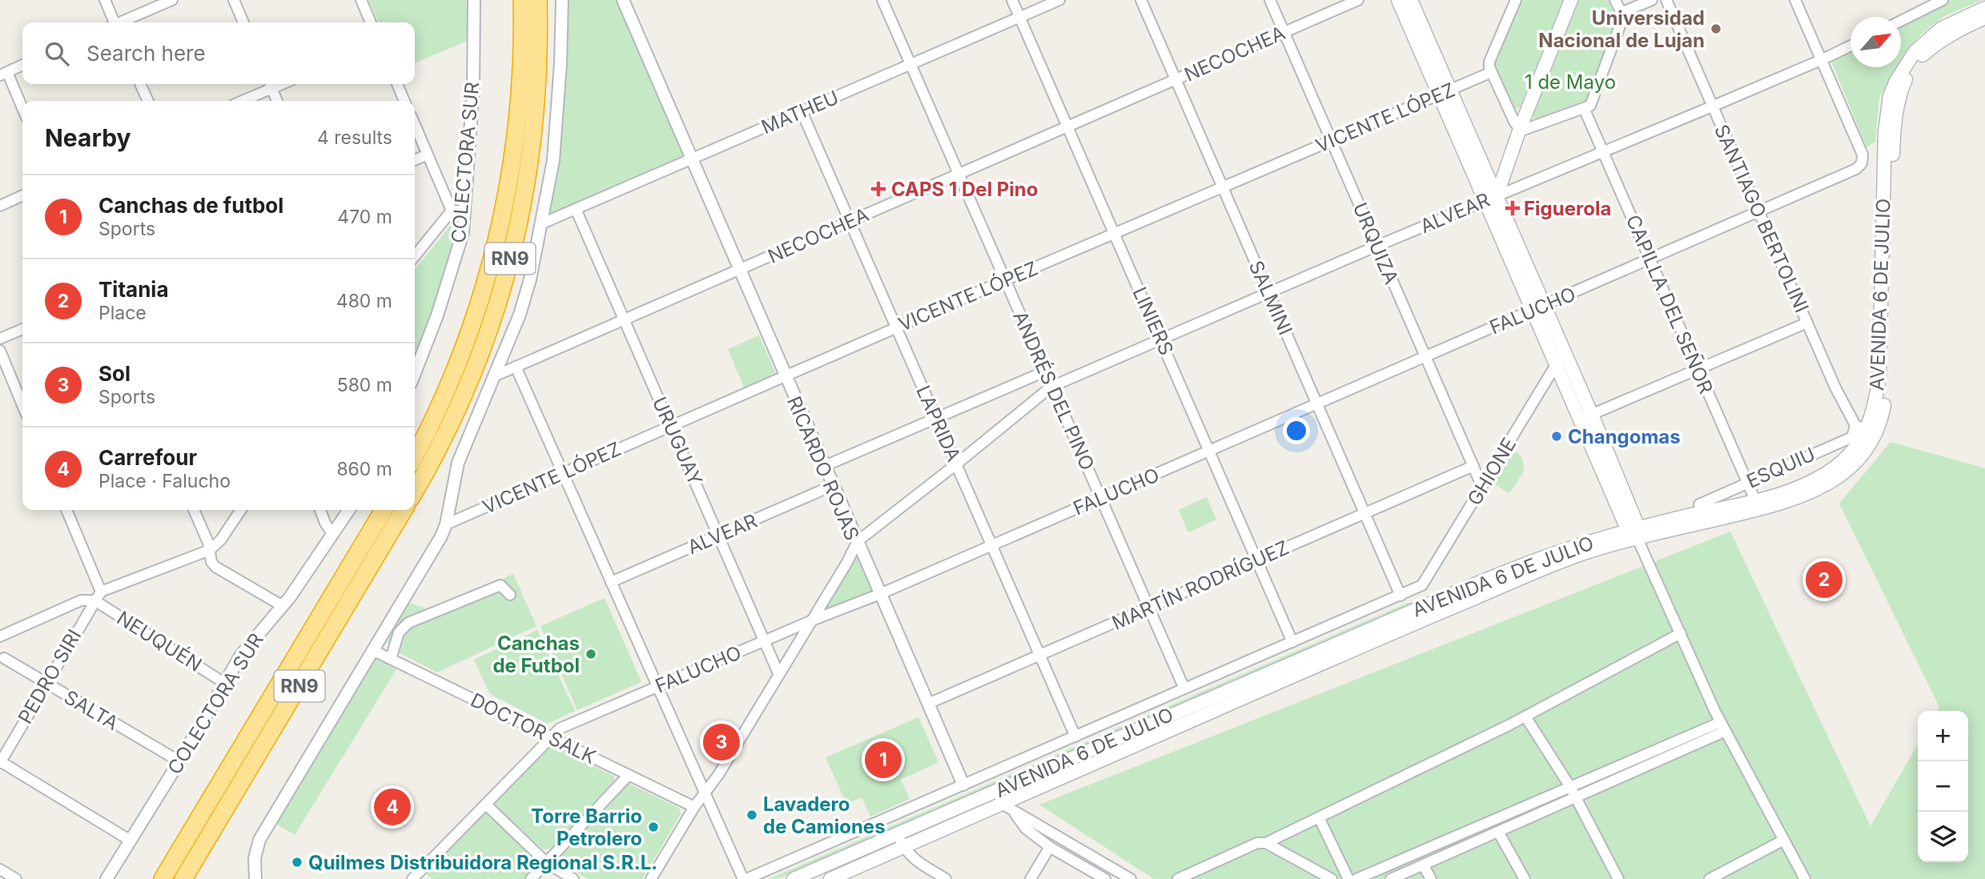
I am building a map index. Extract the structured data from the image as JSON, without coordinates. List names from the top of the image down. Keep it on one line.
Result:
{"streets":{"highway":["RN9"],"main road":["AVENIDA 6 DE JULIO"],"street":["NECOCHEA","MATHEU","VICENTE LÓPEZ","COLECTORA SUR","ALVEAR","SANTIAGO BERTOLINI","URQUIZA","SALMINI","CAPILLA DEL SEÑOR","FALUCHO","LINIERS","ANDRÉS DEL PINO","LAPRIDA","URUGUAY","ESQUIU","RICARDO ROJAS","GHIONE","MARTÍN RODRÍGUEZ","NEUQUÉN","PEDRO SIRI","SALTA","DOCTOR SALK"]},"crossings":[["NECOCHEA","URQUIZA"],["NECOCHEA","SALMINI"],["NECOCHEA","LINIERS"],["NECOCHEA","ANDRÉS DEL PINO"],["NECOCHEA","LAPRIDA"],["NECOCHEA","URUGUAY"],["NECOCHEA","RICARDO ROJAS"],["MATHEU","LINIERS"],["MATHEU","ANDRÉS DEL PINO"],["MATHEU","LAPRIDA"],["MATHEU","URUGUAY"],["MATHEU","RICARDO ROJAS"],["VICENTE LÓPEZ","URQUIZA"],["VICENTE LÓPEZ","SALMINI"],["VICENTE LÓPEZ","LINIERS"],["VICENTE LÓPEZ","ANDRÉS DEL PINO"],["VICENTE LÓPEZ","LAPRIDA"],["VICENTE LÓPEZ","URUGUAY"],["VICENTE LÓPEZ","RICARDO ROJAS"],["COLECTORA SUR","NEUQUÉN"],["COLECTORA SUR","SALTA"],["ALVEAR","SANTIAGO BERTOLINI"],["ALVEAR","URQUIZA"],["ALVEAR","SALMINI"],["ALVEAR","CAPILLA DEL SEÑOR"],["ALVEAR","FALUCHO"],["ALVEAR","LINIERS"],["ALVEAR","ANDRÉS DEL PINO"],["ALVEAR","LAPRIDA"],["ALVEAR","URUGUAY"],["ALVEAR","RICARDO ROJAS"],["SANTIAGO BERTOLINI","AVENIDA 6 DE JULIO"],["SANTIAGO BERTOLINI","FALUCHO"],["SANTIAGO BERTOLINI","ESQUIU"],["URQUIZA","FALUCHO"],["URQUIZA","GHIONE"],["URQUIZA","MARTÍN RODRÍGUEZ"],["AVENIDA 6 DE JULIO","CAPILLA DEL SEÑOR"],["AVENIDA 6 DE JULIO","ESQUIU"],["SALMINI","FALUCHO"],["SALMINI","GHIONE"],["SALMINI","MARTÍN RODRÍGUEZ"],["CAPILLA DEL SEÑOR","FALUCHO"],["CAPILLA DEL SEÑOR","ESQUIU"],["FALUCHO","LINIERS"],["FALUCHO","ANDRÉS DEL PINO"],["FALUCHO","LAPRIDA"],["FALUCHO","URUGUAY"],["FALUCHO","RICARDO ROJAS"],["FALUCHO","DOCTOR SALK"],["LINIERS","MARTÍN RODRÍGUEZ"],["ANDRÉS DEL PINO","MARTÍN RODRÍGUEZ"],["LAPRIDA","MARTÍN RODRÍGUEZ"],["RICARDO ROJAS","MARTÍN RODRÍGUEZ"],["NEUQUÉN","PEDRO SIRI"],["PEDRO SIRI","SALTA"]],"parks":["1 de Mayo"],"places":{"other":["Universidad Nacional de Lujan","Changomas","Canchas de Futbol","Lavadero de Camiones","Torre Barrio Petrolero","Quilmes Distribuidora Regional S.R.L."],"health":["CAPS 1 Del Pino","Figuerola"]},"north":"top right","page":{"search":"Search here","heading":["Nearby","4 results"],"list":[{"mark":"1","name":"Canchas de futbol","note":"Sports","value":"470 m"},{"mark":"2","name":"Titania","note":"Place","value":"480 m"},{"mark":"3","name":"Sol","note":"Sports","value":"580 m"},{"mark":"4","name":"Carrefour","note":"Place · Falucho","value":"860 m"}],"pins":["2","3","1","4"],"map_buttons":["+","−"]}}
